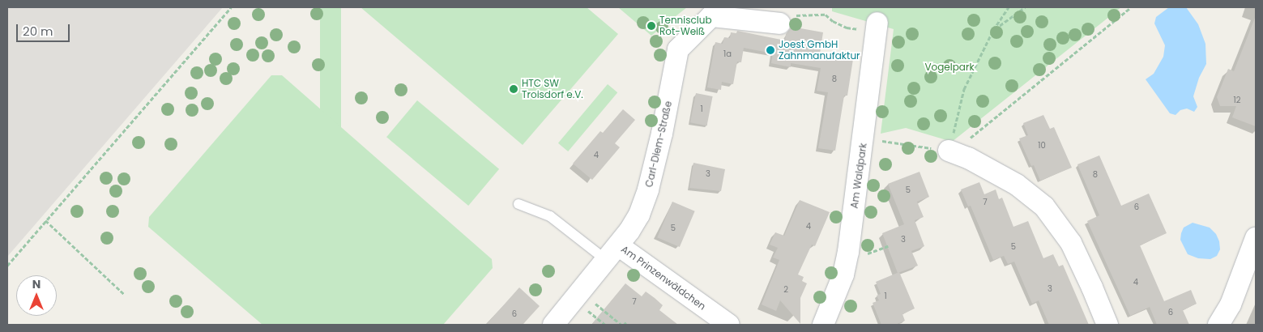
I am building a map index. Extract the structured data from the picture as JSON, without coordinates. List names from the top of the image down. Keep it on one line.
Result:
{"streets":{"street":["Carl-Diem-Straße","Am Waldpark","Am Prinzenwäldchen"]},"crossings":[["Carl-Diem-Straße","Am Prinzenwäldchen"]],"parks":["Vogelpark"],"places":["Tennisclub Rot-Weiß","Joest GmbH Zahnmanufaktur","HTC SW Troisdorf e.V."],"house_numbers":["1a","8","12","1","10","4","3","8","5","7","6","4","5","3","5","4","3","2","1","7","6","6"],"scale_bar":"20 m","north":"top"}
